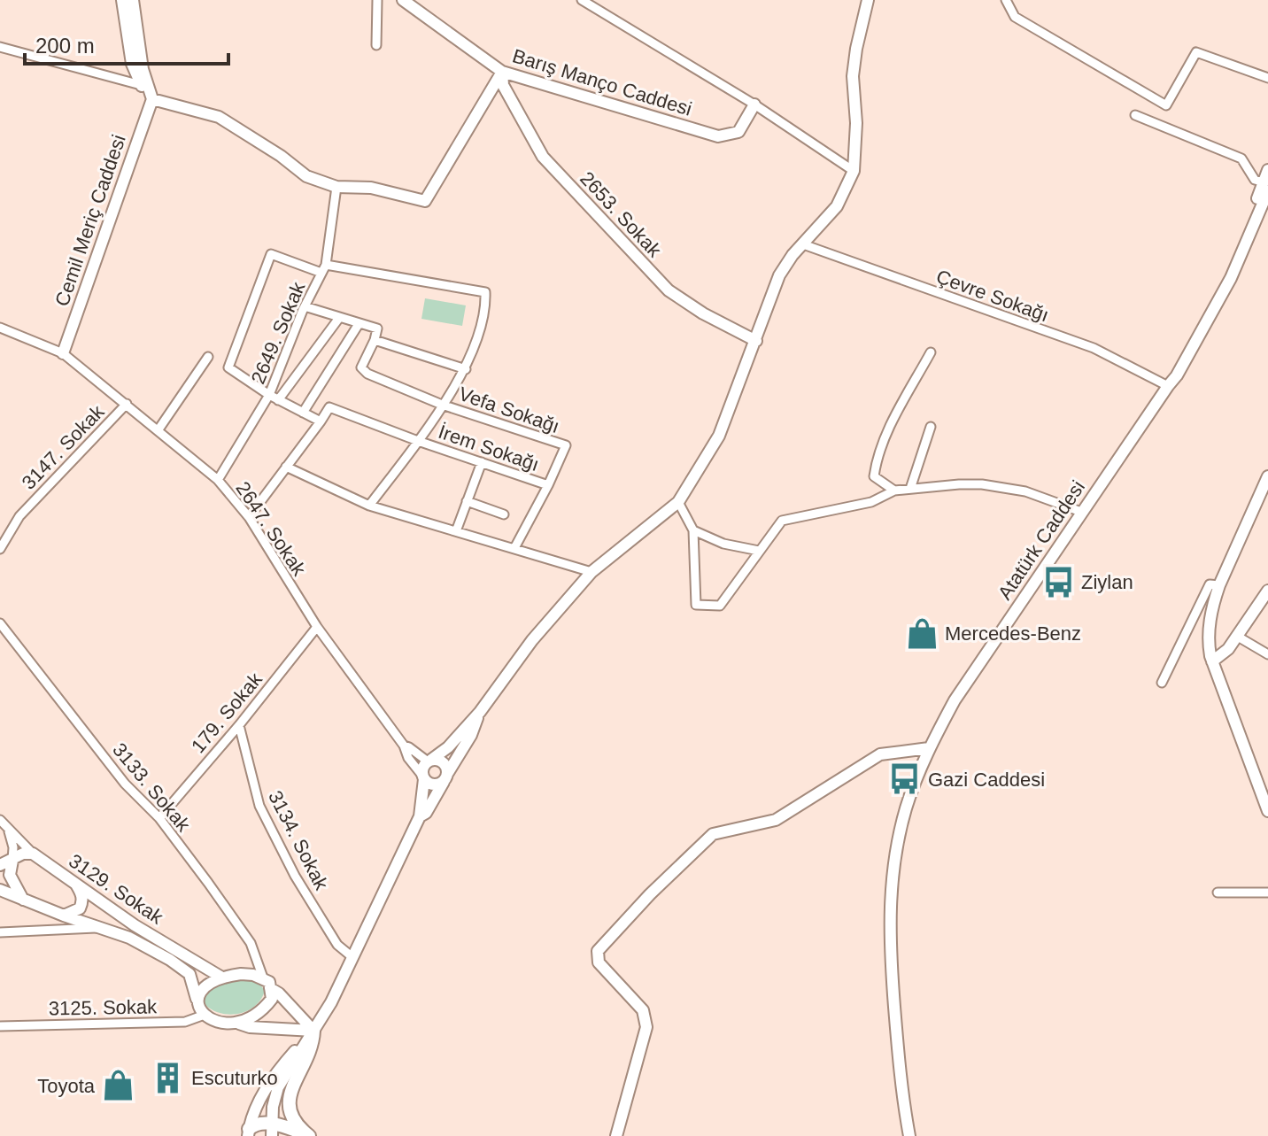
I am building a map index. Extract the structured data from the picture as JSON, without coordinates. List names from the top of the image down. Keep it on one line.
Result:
{"streets":{"street":["Barış Manço Caddesi","2653. Sokak","Cemil Meriç Caddesi","Çevre Sokağı","2649. Sokak","Vefa Sokağı","3147. Sokak","İrem Sokağı","2647. Sokak","Atatürk Caddesi","179. Sokak","3133. Sokak","3134. Sokak","3129. Sokak","3125. Sokak"]},"crossings":[["Barış Manço Caddesi","2653. Sokak"],["Cemil Meriç Caddesi","2647. Sokak"],["Çevre Sokağı","Atatürk Caddesi"],["2649. Sokak","2647. Sokak"],["Vefa Sokağı","İrem Sokağı"],["3147. Sokak","2647. Sokak"],["2647. Sokak","179. Sokak"],["179. Sokak","3133. Sokak"],["179. Sokak","3134. Sokak"],["3133. Sokak","3129. Sokak"],["3133. Sokak","3125. Sokak"],["3129. Sokak","3125. Sokak"]],"places":{"bus stop":["Ziylan","Gazi Caddesi"],"shop":["Mercedes-Benz","Toyota"],"building":["Escuturko"]},"scale_bar":"200 m"}
